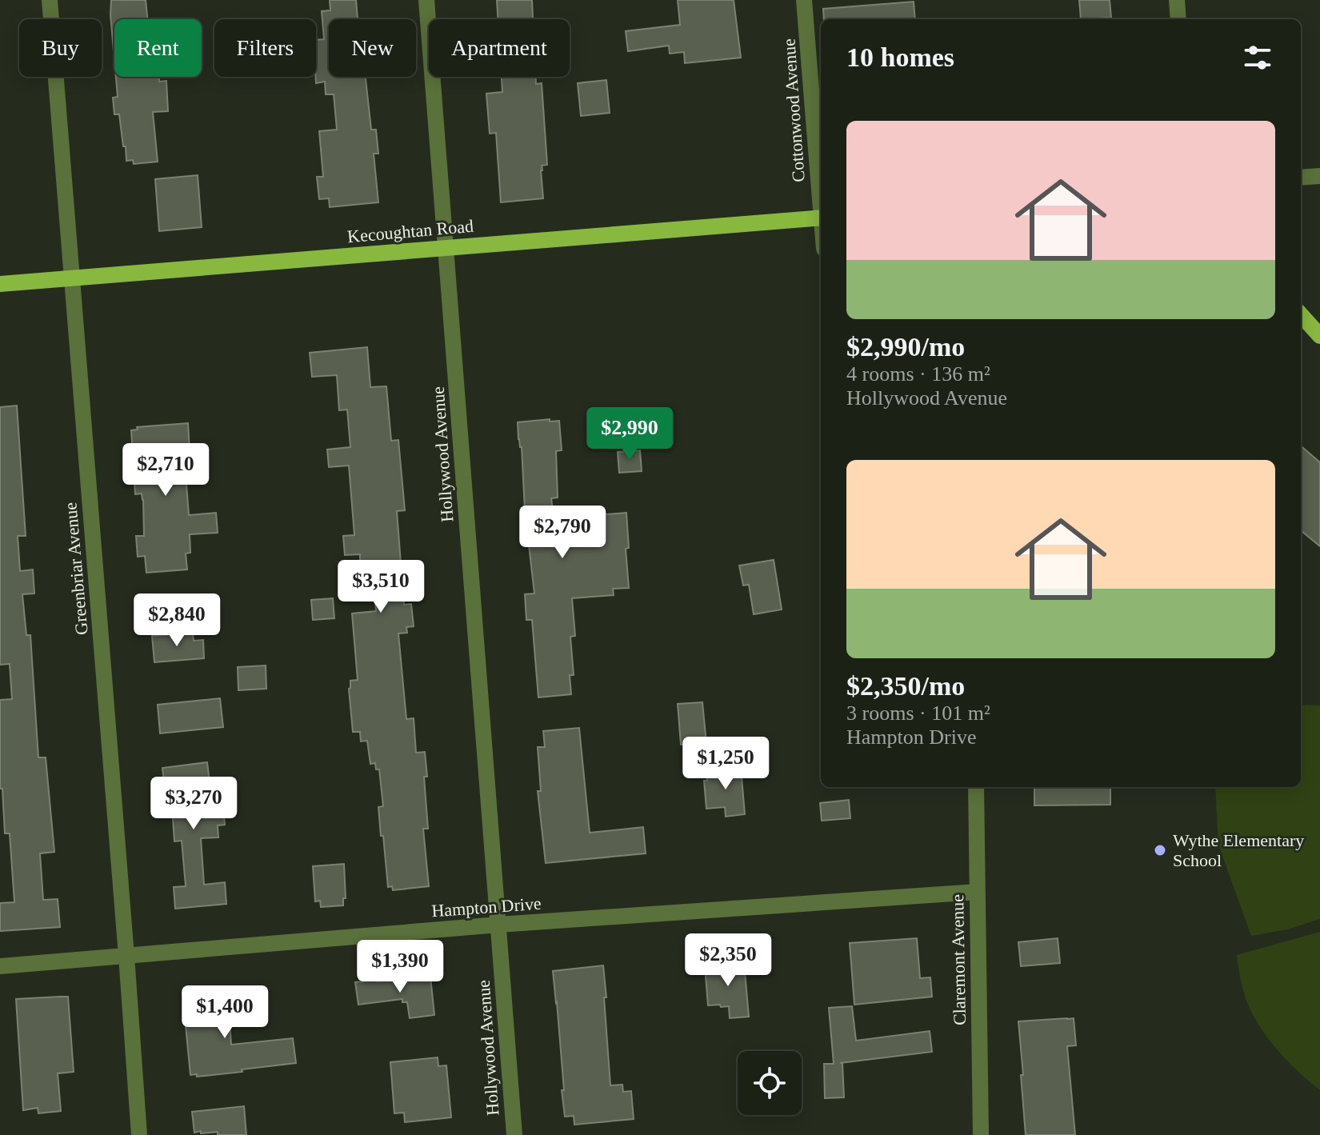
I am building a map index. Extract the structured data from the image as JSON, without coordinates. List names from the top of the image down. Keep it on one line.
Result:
{"streets":{"main road":["Kecoughtan Road"],"street":["Cottonwood Avenue","Hollywood Avenue","Greenbriar Avenue","Hampton Drive","Claremont Avenue"]},"crossings":[["Kecoughtan Road","Hollywood Avenue"],["Kecoughtan Road","Greenbriar Avenue"],["Hollywood Avenue","Hampton Drive"],["Greenbriar Avenue","Hampton Drive"],["Hampton Drive","Claremont Avenue"]],"places":["Wythe Elementary School"],"page":{"chip":["Buy","Rent","Filters","New","Apartment"],"heading":"10 homes","list":[{"name":"$2,990/mo","note":"4 rooms · 136 m² · Hollywood Avenue"},{"name":"$2,350/mo","note":"3 rooms · 101 m² · Hampton Drive"}],"price":["$2,990","$2,710","$2,790","$3,510","$2,840","$1,250","$3,270","$2,350","$1,390","$1,400"]}}
